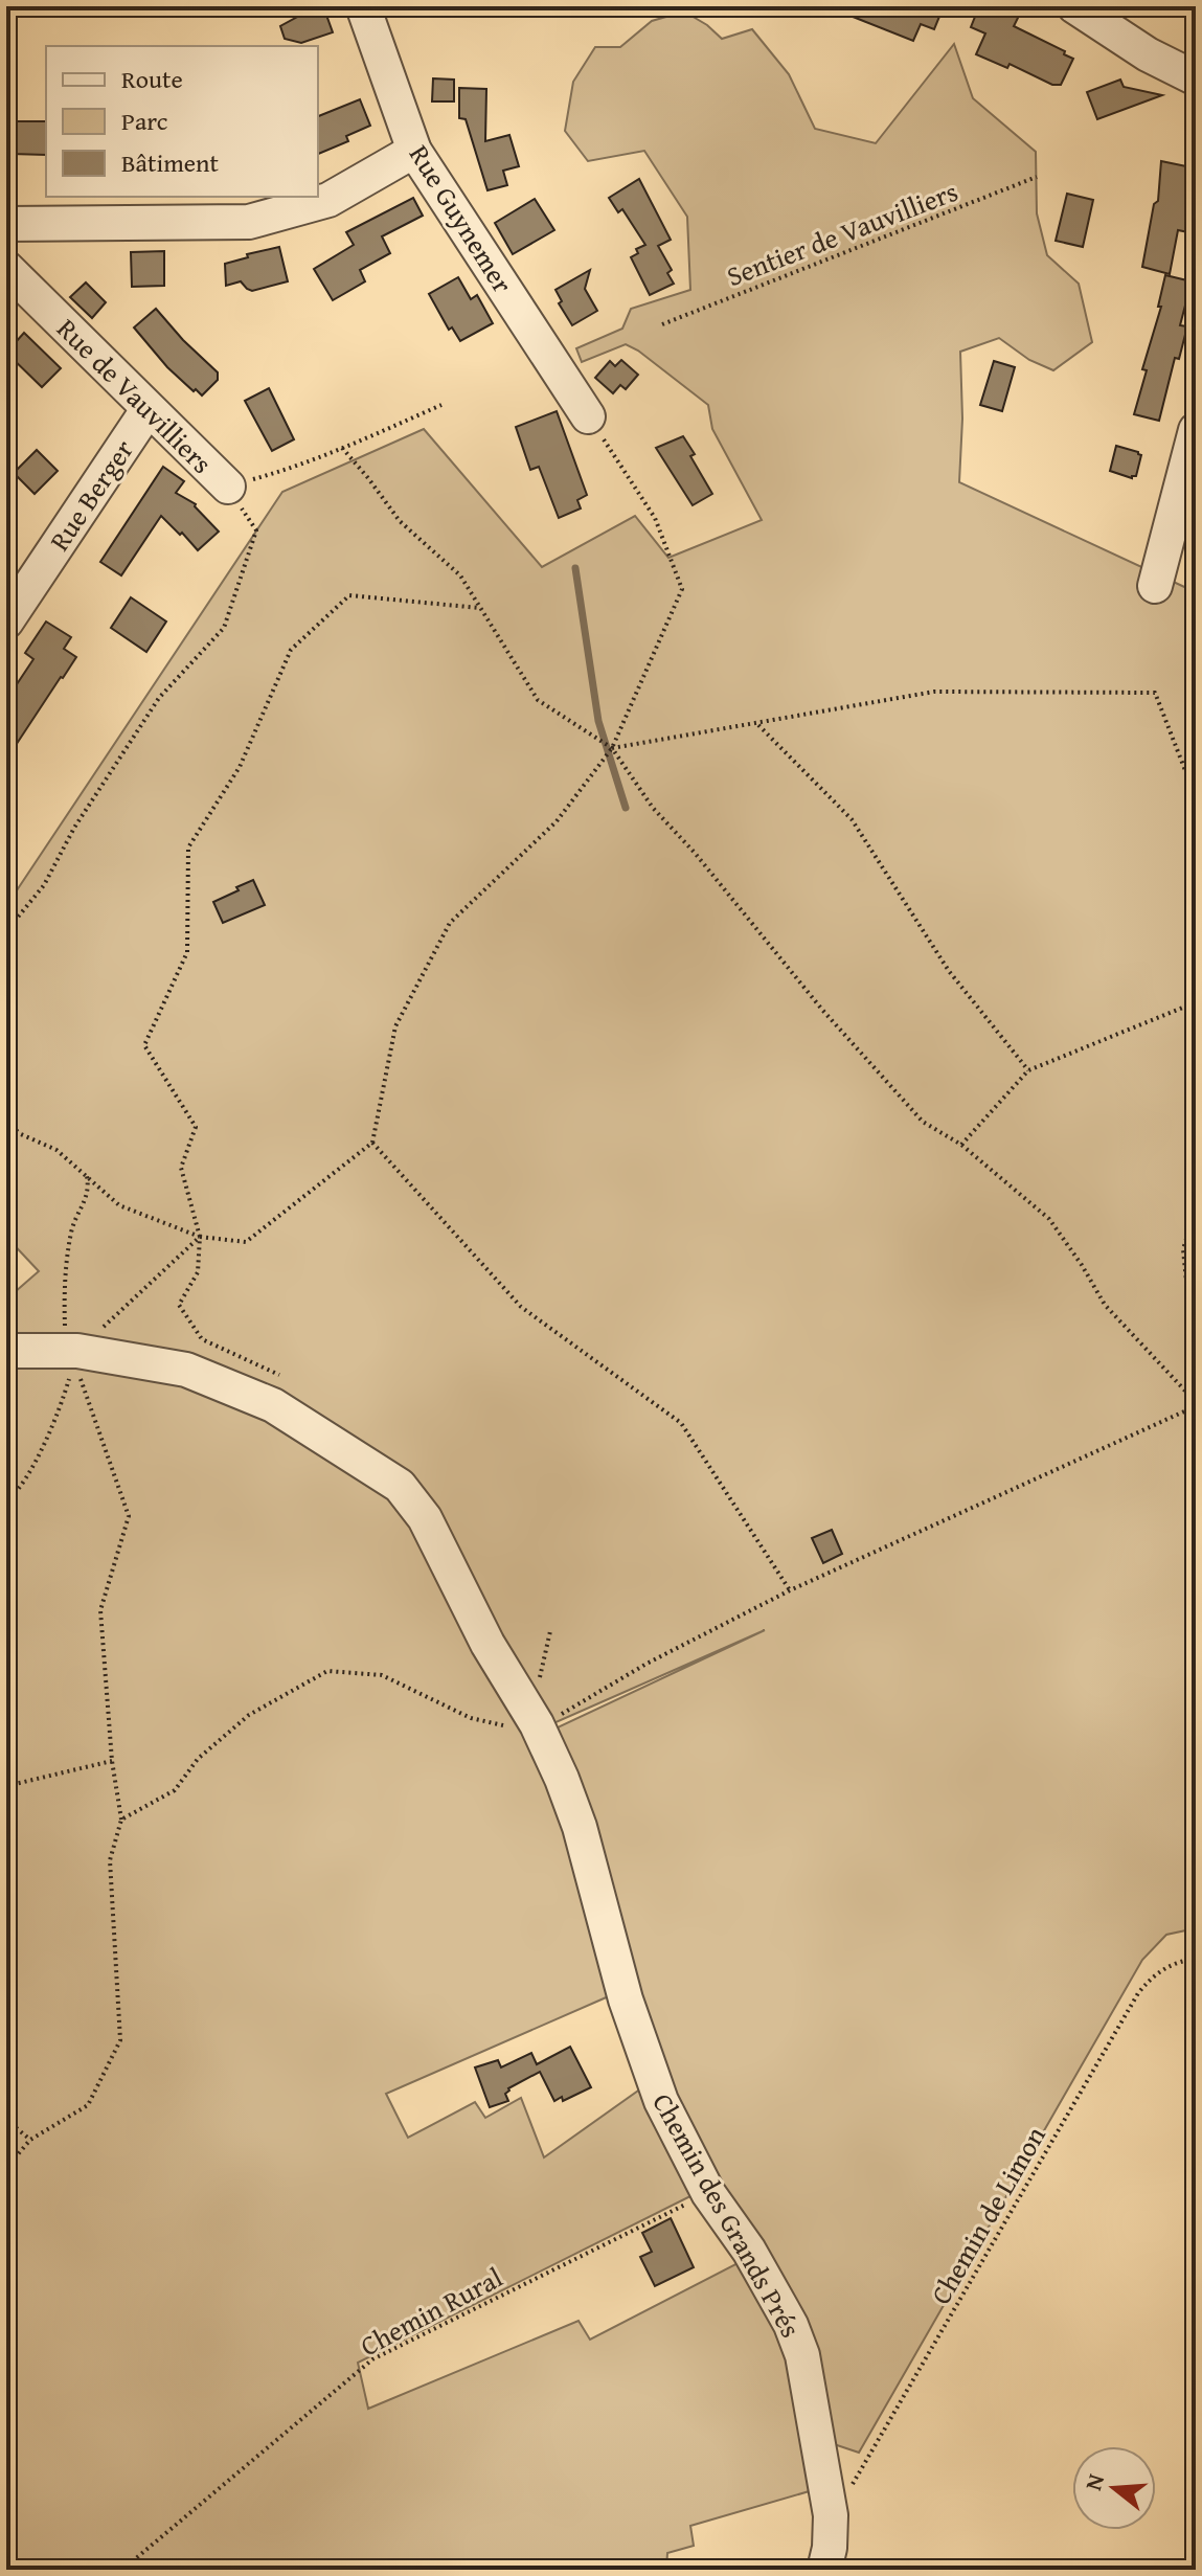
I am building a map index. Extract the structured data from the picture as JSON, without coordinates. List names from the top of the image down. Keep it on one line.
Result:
{"streets":{"street":["Rue Guynemer","Rue de Vauvilliers","Rue Berger","Chemin des Grands Prés"],"path":["Sentier de Vauvilliers","Chemin de Limon","Chemin Rural"]},"crossings":[["Rue de Vauvilliers","Rue Berger"],["Chemin des Grands Prés","Chemin de Limon"],["Chemin des Grands Prés","Chemin Rural"]],"legend":["Route","Parc","Bâtiment"],"north":"left"}
